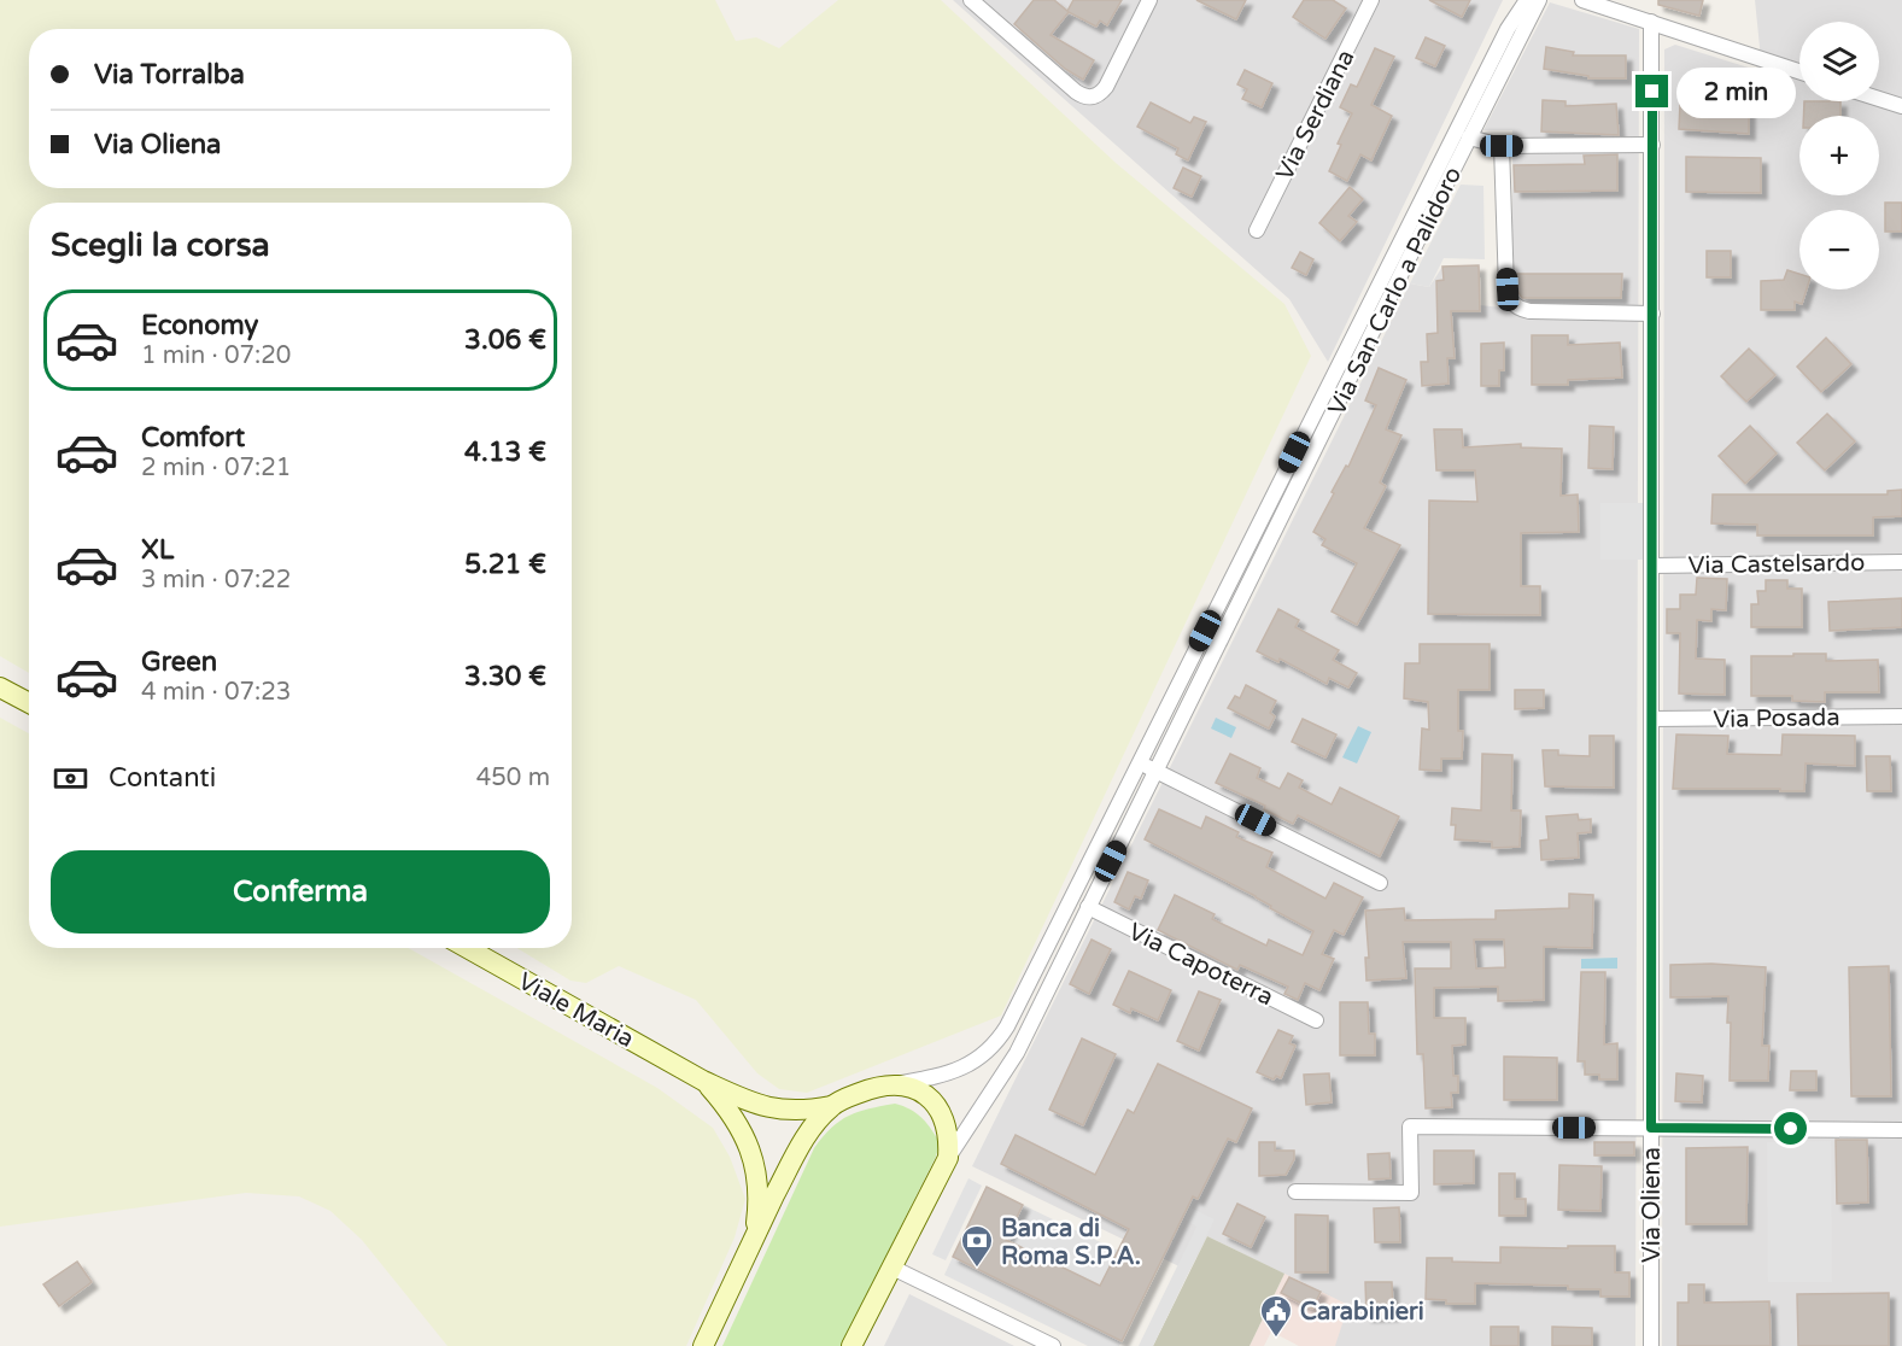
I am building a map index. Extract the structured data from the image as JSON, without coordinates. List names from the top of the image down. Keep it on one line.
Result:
{"streets":{"street":["Via Serdiana","Via San Carlo a Palidoro","Via Castelsardo","Via Posada","Via Capoterra","Viale Maria","Via Oliena"]},"crossings":[["Via San Carlo a Palidoro","Via Capoterra"],["Via San Carlo a Palidoro","Viale Maria"],["Via Castelsardo","Via Oliena"],["Via Posada","Via Oliena"]],"places":{"bank":["Banca di Roma S.P.A."],"public building":["Carabinieri"]},"page":{"map_buttons":["+","−"],"banner":["Via Torralba","Via Oliena"],"bubble":"2 min","heading":"Scegli la corsa","list":[{"name":"Economy","note":"1 min · 07:20","value":"3.06 €"},{"name":"Comfort","note":"2 min · 07:21","value":"4.13 €"},{"name":"XL","note":"3 min · 07:22","value":"5.21 €"},{"name":"Green","note":"4 min · 07:23","value":"3.30 €"}],"pay":["Contanti","450 m"],"buttons":"Conferma"}}
